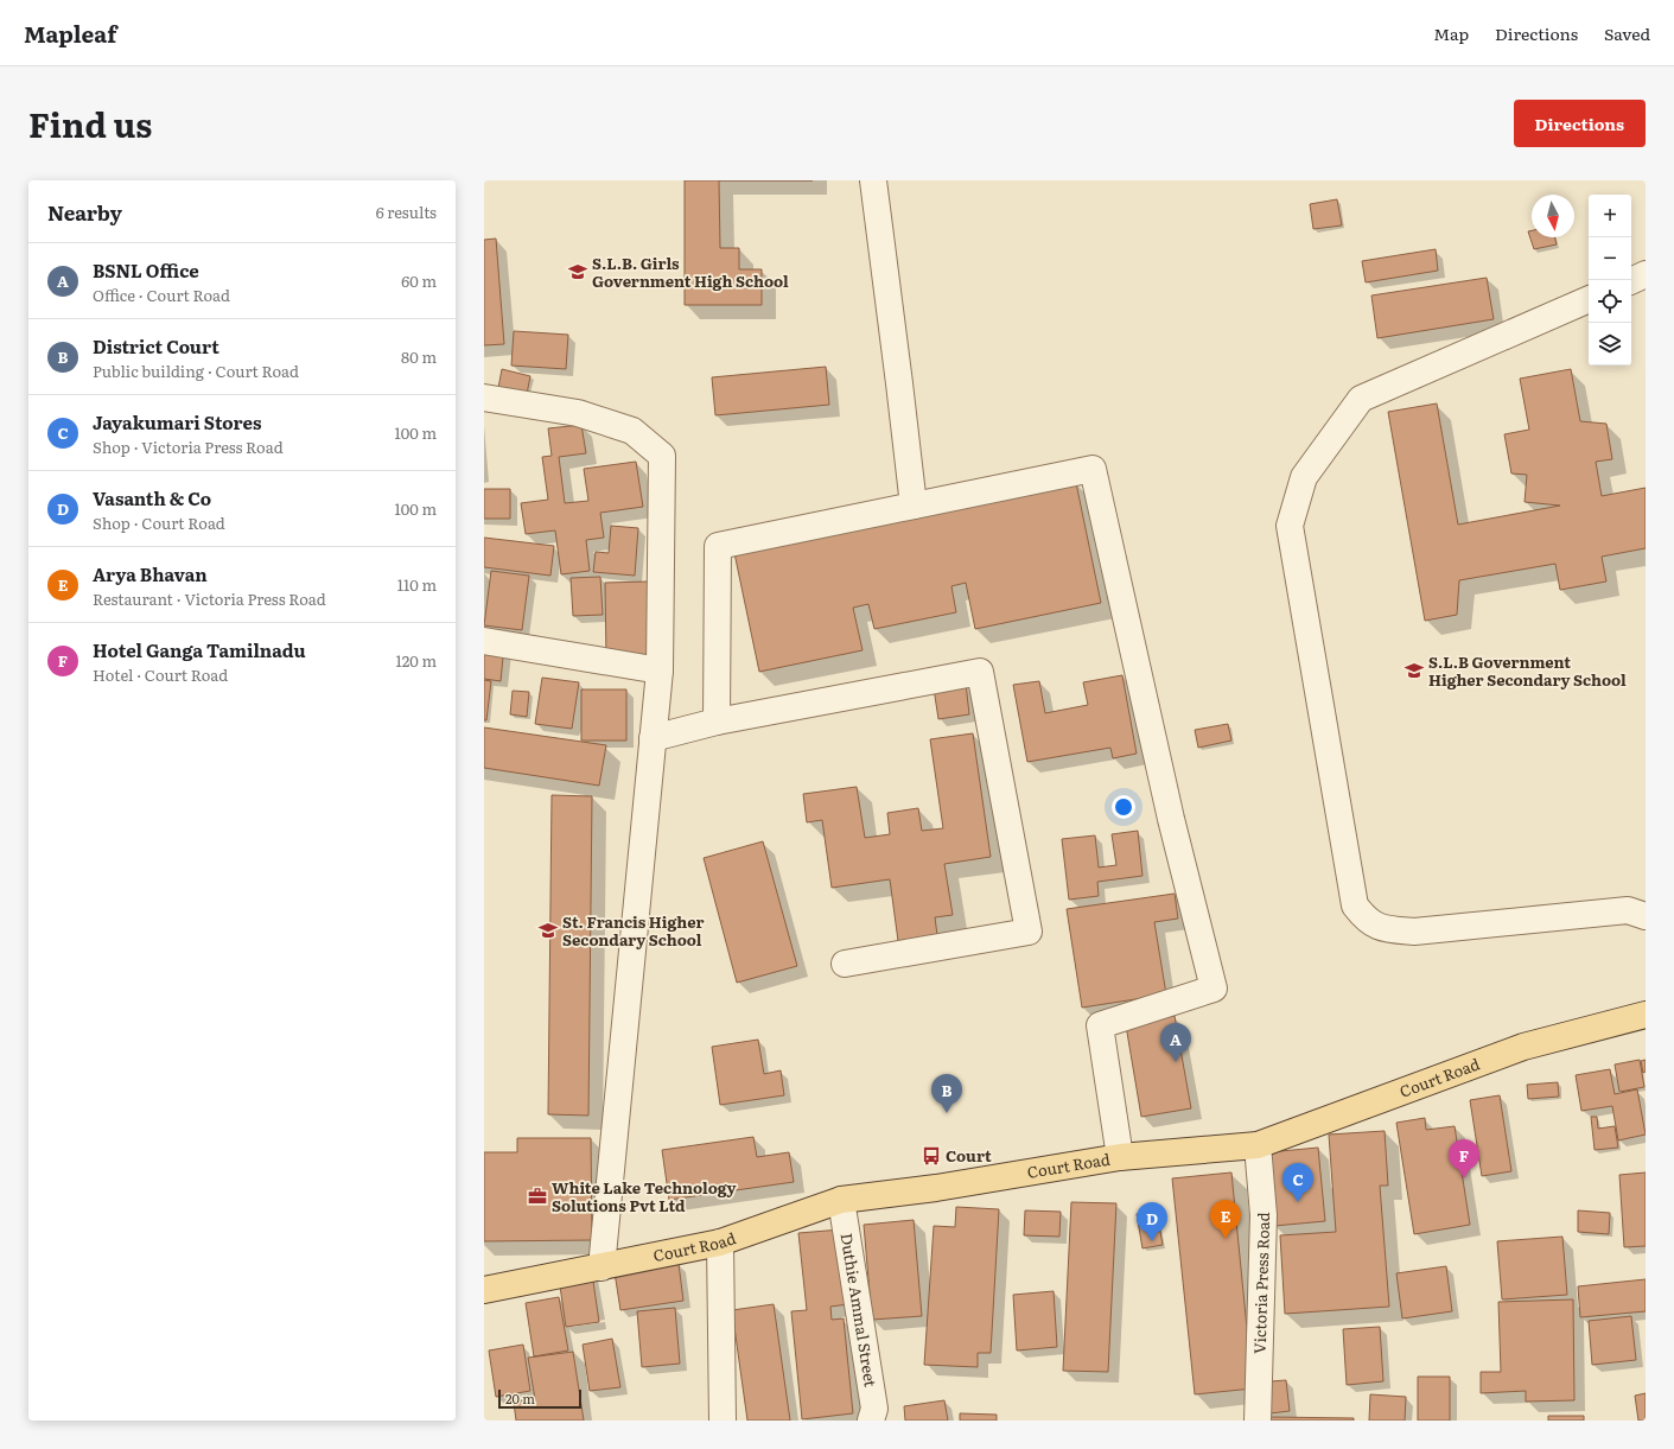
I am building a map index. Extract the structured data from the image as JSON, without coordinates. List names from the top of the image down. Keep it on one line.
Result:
{"streets":{"main road":["Court Road"],"street":["Victoria Press Road","Duthie Ammal Street"]},"crossings":[["Court Road","Victoria Press Road"],["Court Road","Duthie Ammal Street"]],"places":{"school or university":["S.L.B. Girls Government High School","S.L.B Government Higher Secondary School","St. Francis Higher Secondary School"],"bus stop":["Court"],"office":["White Lake Technology Solutions Pvt Ltd"]},"scale_bar":"20 m","north":"bottom","page":{"header":"Mapleaf","nav":["Map","Directions","Saved"],"title":"Find us","buttons":"Directions","heading":["Nearby","6 results"],"map_buttons":["+","−"],"list":[{"mark":"A","name":"BSNL Office","note":"Office · Court Road","value":"60 m"},{"mark":"B","name":"District Court","note":"Public building · Court Road","value":"80 m"},{"mark":"C","name":"Jayakumari Stores","note":"Shop · Victoria Press Road","value":"100 m"},{"mark":"D","name":"Vasanth & Co","note":"Shop · Court Road","value":"100 m"},{"mark":"E","name":"Arya Bhavan","note":"Restaurant · Victoria Press Road","value":"110 m"},{"mark":"F","name":"Hotel Ganga Tamilnadu","note":"Hotel · Court Road","value":"120 m"}],"pins":["A","B","F","C","E","D"],"scale":"20 m"}}
